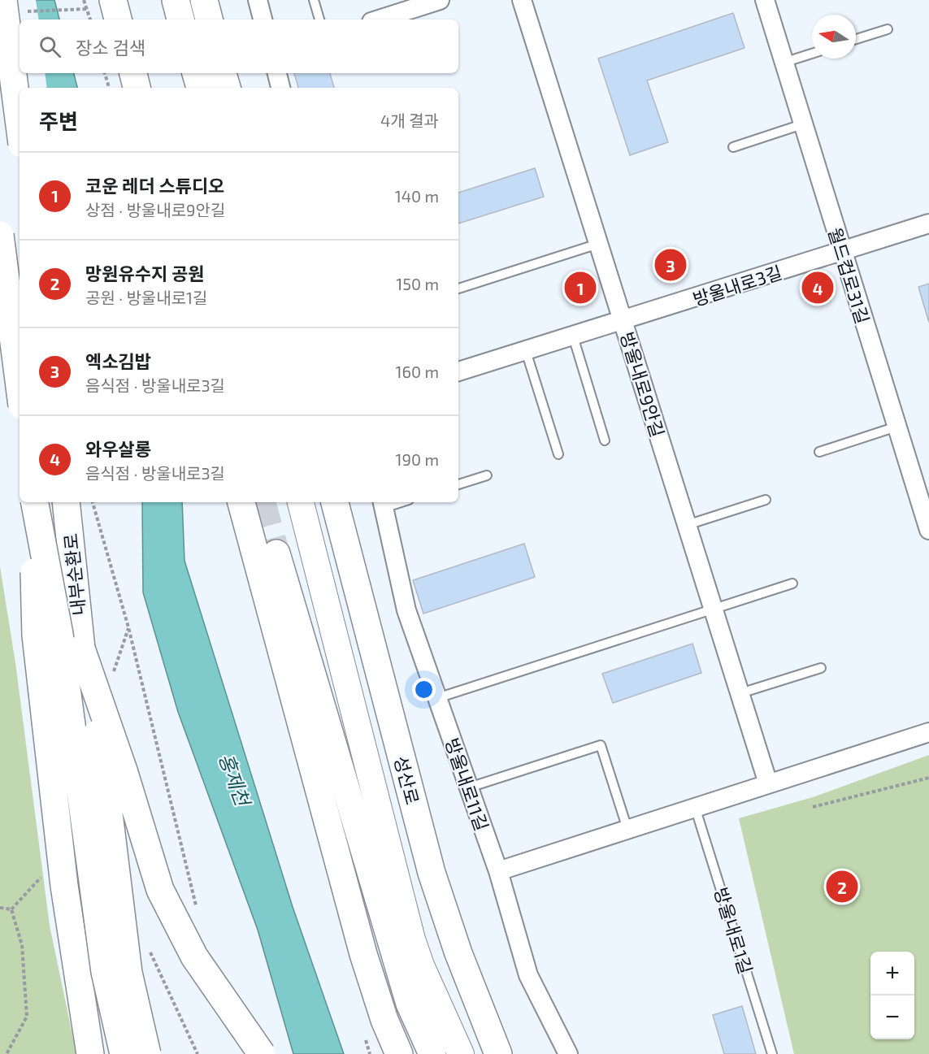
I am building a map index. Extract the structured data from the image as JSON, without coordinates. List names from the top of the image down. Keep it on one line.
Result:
{"streets":{"main road":["내부순환로","성산로"],"street":["월드컵로31길","방울내로3길","방울내로9안길","방울내로11길"],"lane":["방울내로1길"]},"crossings":[["월드컵로31길","방울내로3길"],["방울내로3길","방울내로9안길"]],"water":["홍제천"],"north":"left","page":{"search":"장소 검색","heading":["주변","4개 결과"],"list":[{"mark":"1","name":"코운 레더 스튜디오","note":"상점 · 방울내로9안길","value":"140 m"},{"mark":"2","name":"망원유수지 공원","note":"공원 · 방울내로1길","value":"150 m"},{"mark":"3","name":"엑소김밥","note":"음식점 · 방울내로3길","value":"160 m"},{"mark":"4","name":"와우살롱","note":"음식점 · 방울내로3길","value":"190 m"}],"pins":["3","1","4","2"],"map_buttons":["+","−"]}}
